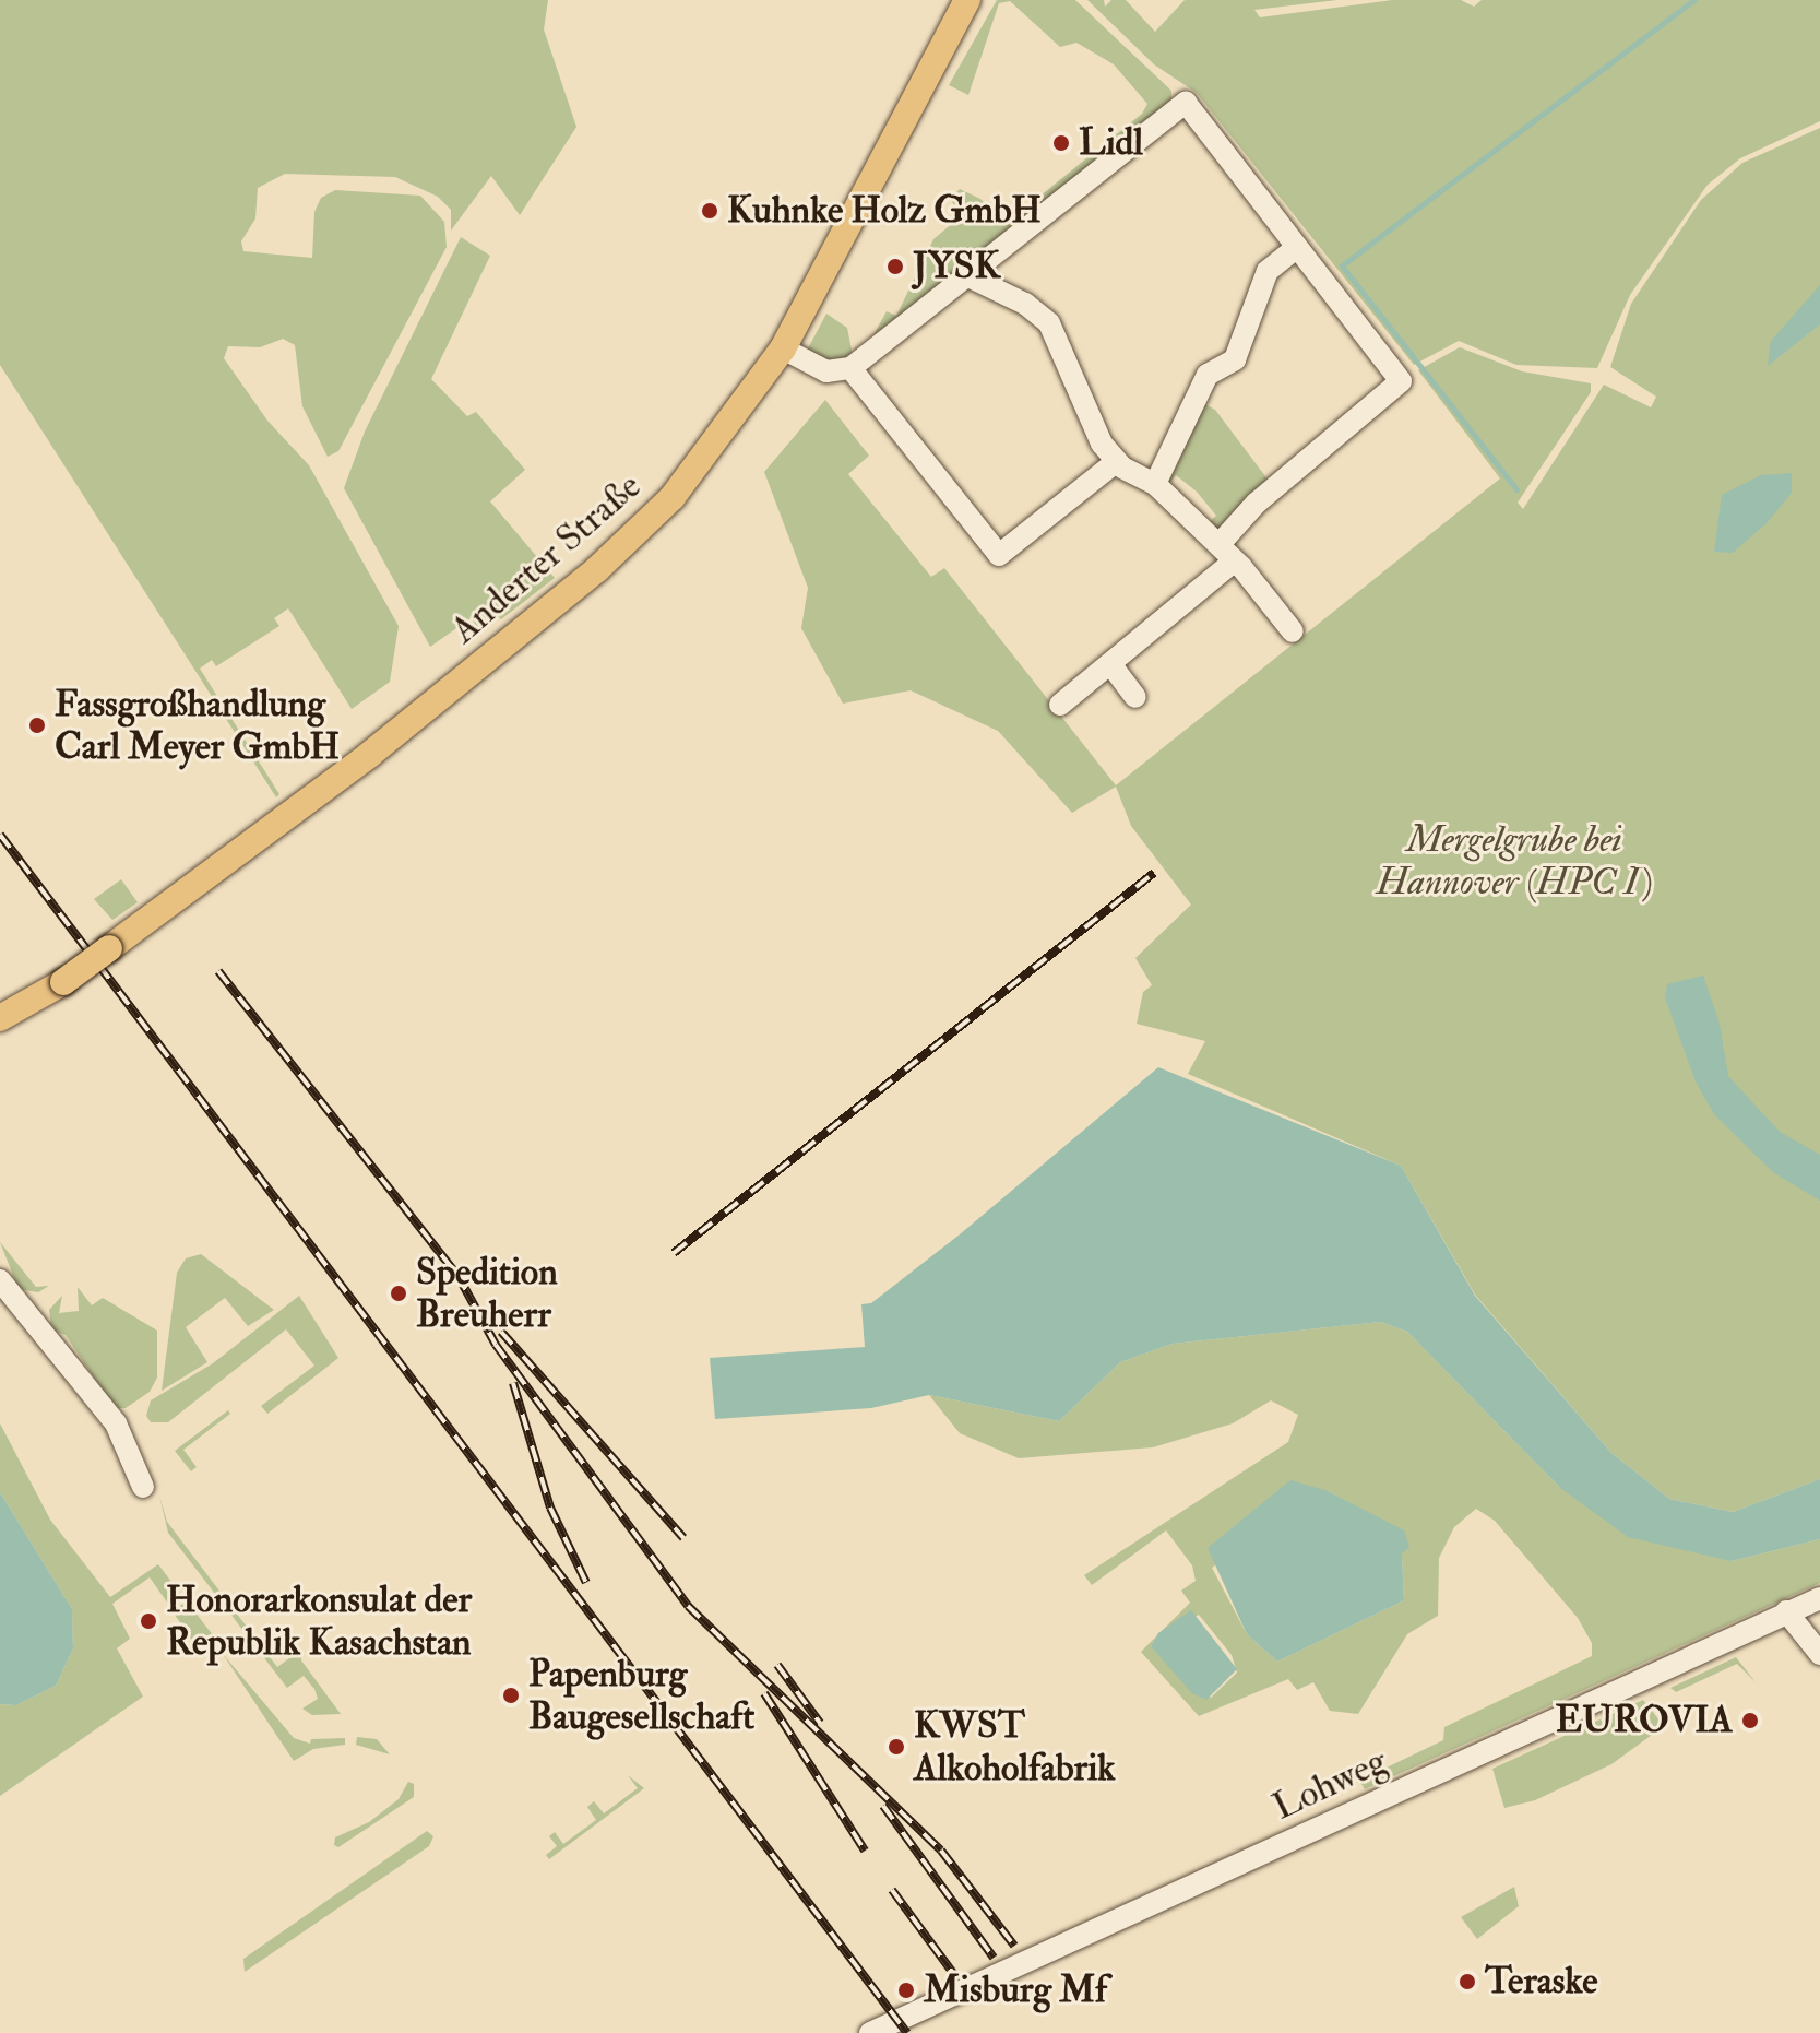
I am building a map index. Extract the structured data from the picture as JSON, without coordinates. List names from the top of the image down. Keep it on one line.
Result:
{"streets":{"main road":["Anderter Straße"],"street":["Lohweg"]},"parks":["Mergelgrube bei Hannover (HPC I)"],"places":["Lidl","Kuhnke Holz GmbH","JYSK","Fassgroßhandlung Carl Meyer GmbH","Spedition Breuherr","Honorarkonsulat der Republik Kasachstan","Papenburg Baugesellschaft","EUROVIA","KWST Alkoholfabrik","Teraske","Misburg Mf"]}
